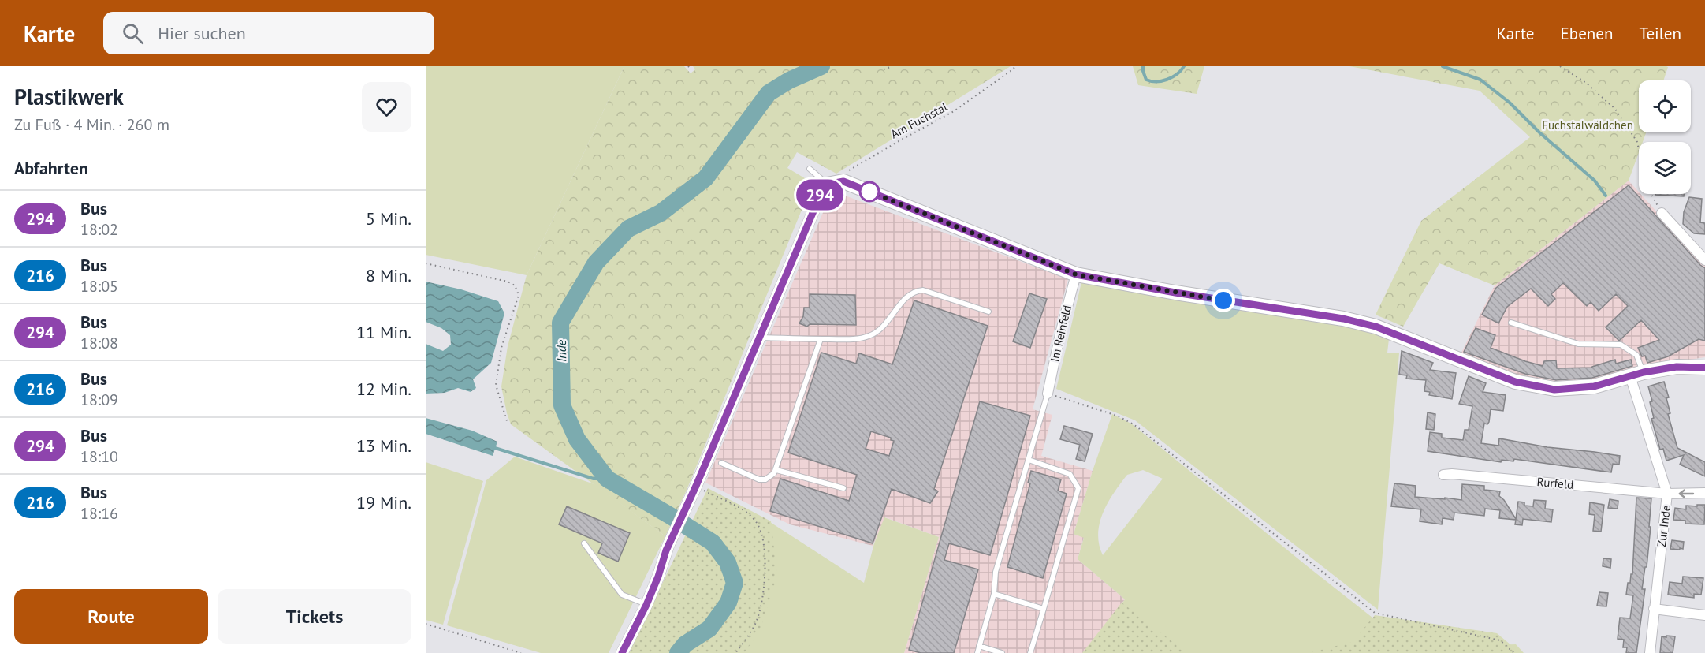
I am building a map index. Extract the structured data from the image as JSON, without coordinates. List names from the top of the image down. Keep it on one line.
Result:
{"streets":{"street":["Im Reinfeld","Rurfeld","Zur Inde"],"path":["Am Fuchstal"]},"crossings":[["Rurfeld","Zur Inde"]],"water":["Inde"],"parks":["Fuchstalwäldchen"],"lines":["bus line 294"],"page":{"header":"Karte","search":"Hier suchen","nav":["Karte","Ebenen","Teilen"],"heading":[["Plastikwerk","Zu Fuß · 4 Min. · 260 m"],"Abfahrten"],"on_map":"294","list":[{"mark":"294","name":"Bus","note":"18:02","value":"5 Min."},{"mark":"216","name":"Bus","note":"18:05","value":"8 Min."},{"mark":"294","name":"Bus","note":"18:08","value":"11 Min."},{"mark":"216","name":"Bus","note":"18:09","value":"12 Min."},{"mark":"294","name":"Bus","note":"18:10","value":"13 Min."},{"mark":"216","name":"Bus","note":"18:16","value":"19 Min."}],"buttons":["Route","Tickets"]}}
